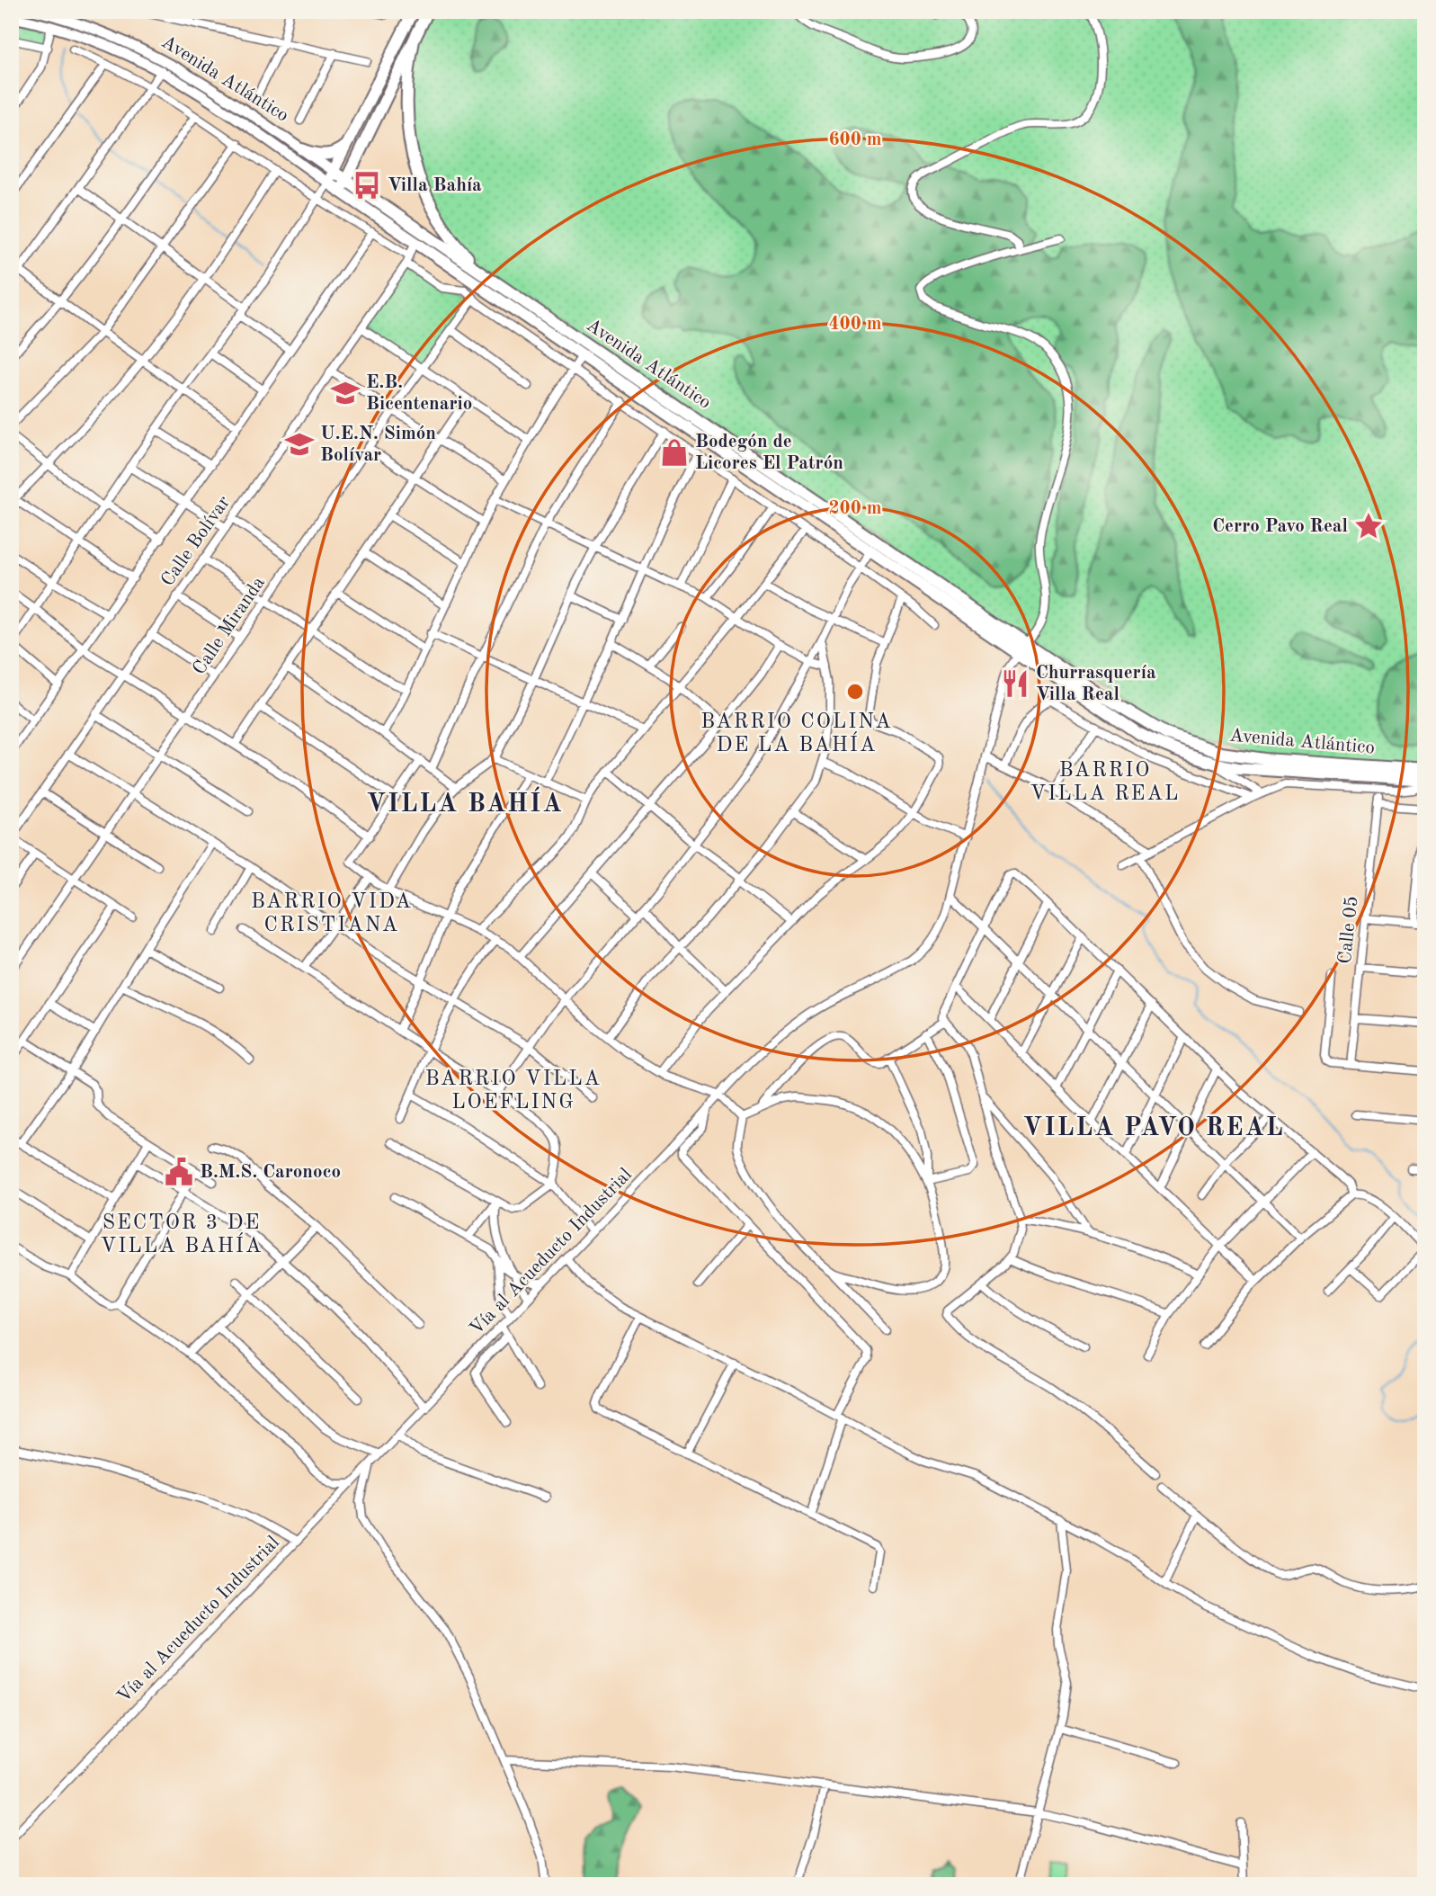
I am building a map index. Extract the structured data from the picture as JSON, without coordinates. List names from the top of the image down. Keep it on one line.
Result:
{"streets":{"main road":["Avenida Atlántico"],"street":["Calle Bolívar","Calle Miranda","Calle 05","Vía al Acueducto Industrial"]},"crossings":[["Avenida Atlántico","Calle Bolívar"],["Avenida Atlántico","Vía al Acueducto Industrial"]],"districts":["BARRIO COLINA DE LA BAHÍA","BARRIO VILLA REAL","VILLA BAHÍA","BARRIO VIDA CRISTIANA","BARRIO VILLA LOEFLING","VILLA PAVO REAL","SECTOR 3 DE VILLA BAHÍA"],"places":{"bus stop":["Villa Bahía"],"school or university":["E.B. Bicentenario","U.E.N. Simón Bolívar"],"shop":["Bodegón de Licores El Patrón"],"place":["Cerro Pavo Real"],"restaurant":["Churrasquería Villa Real"],"public building":["B.M.S. Caronoco"]},"rings":["600 m","400 m","200 m"]}
